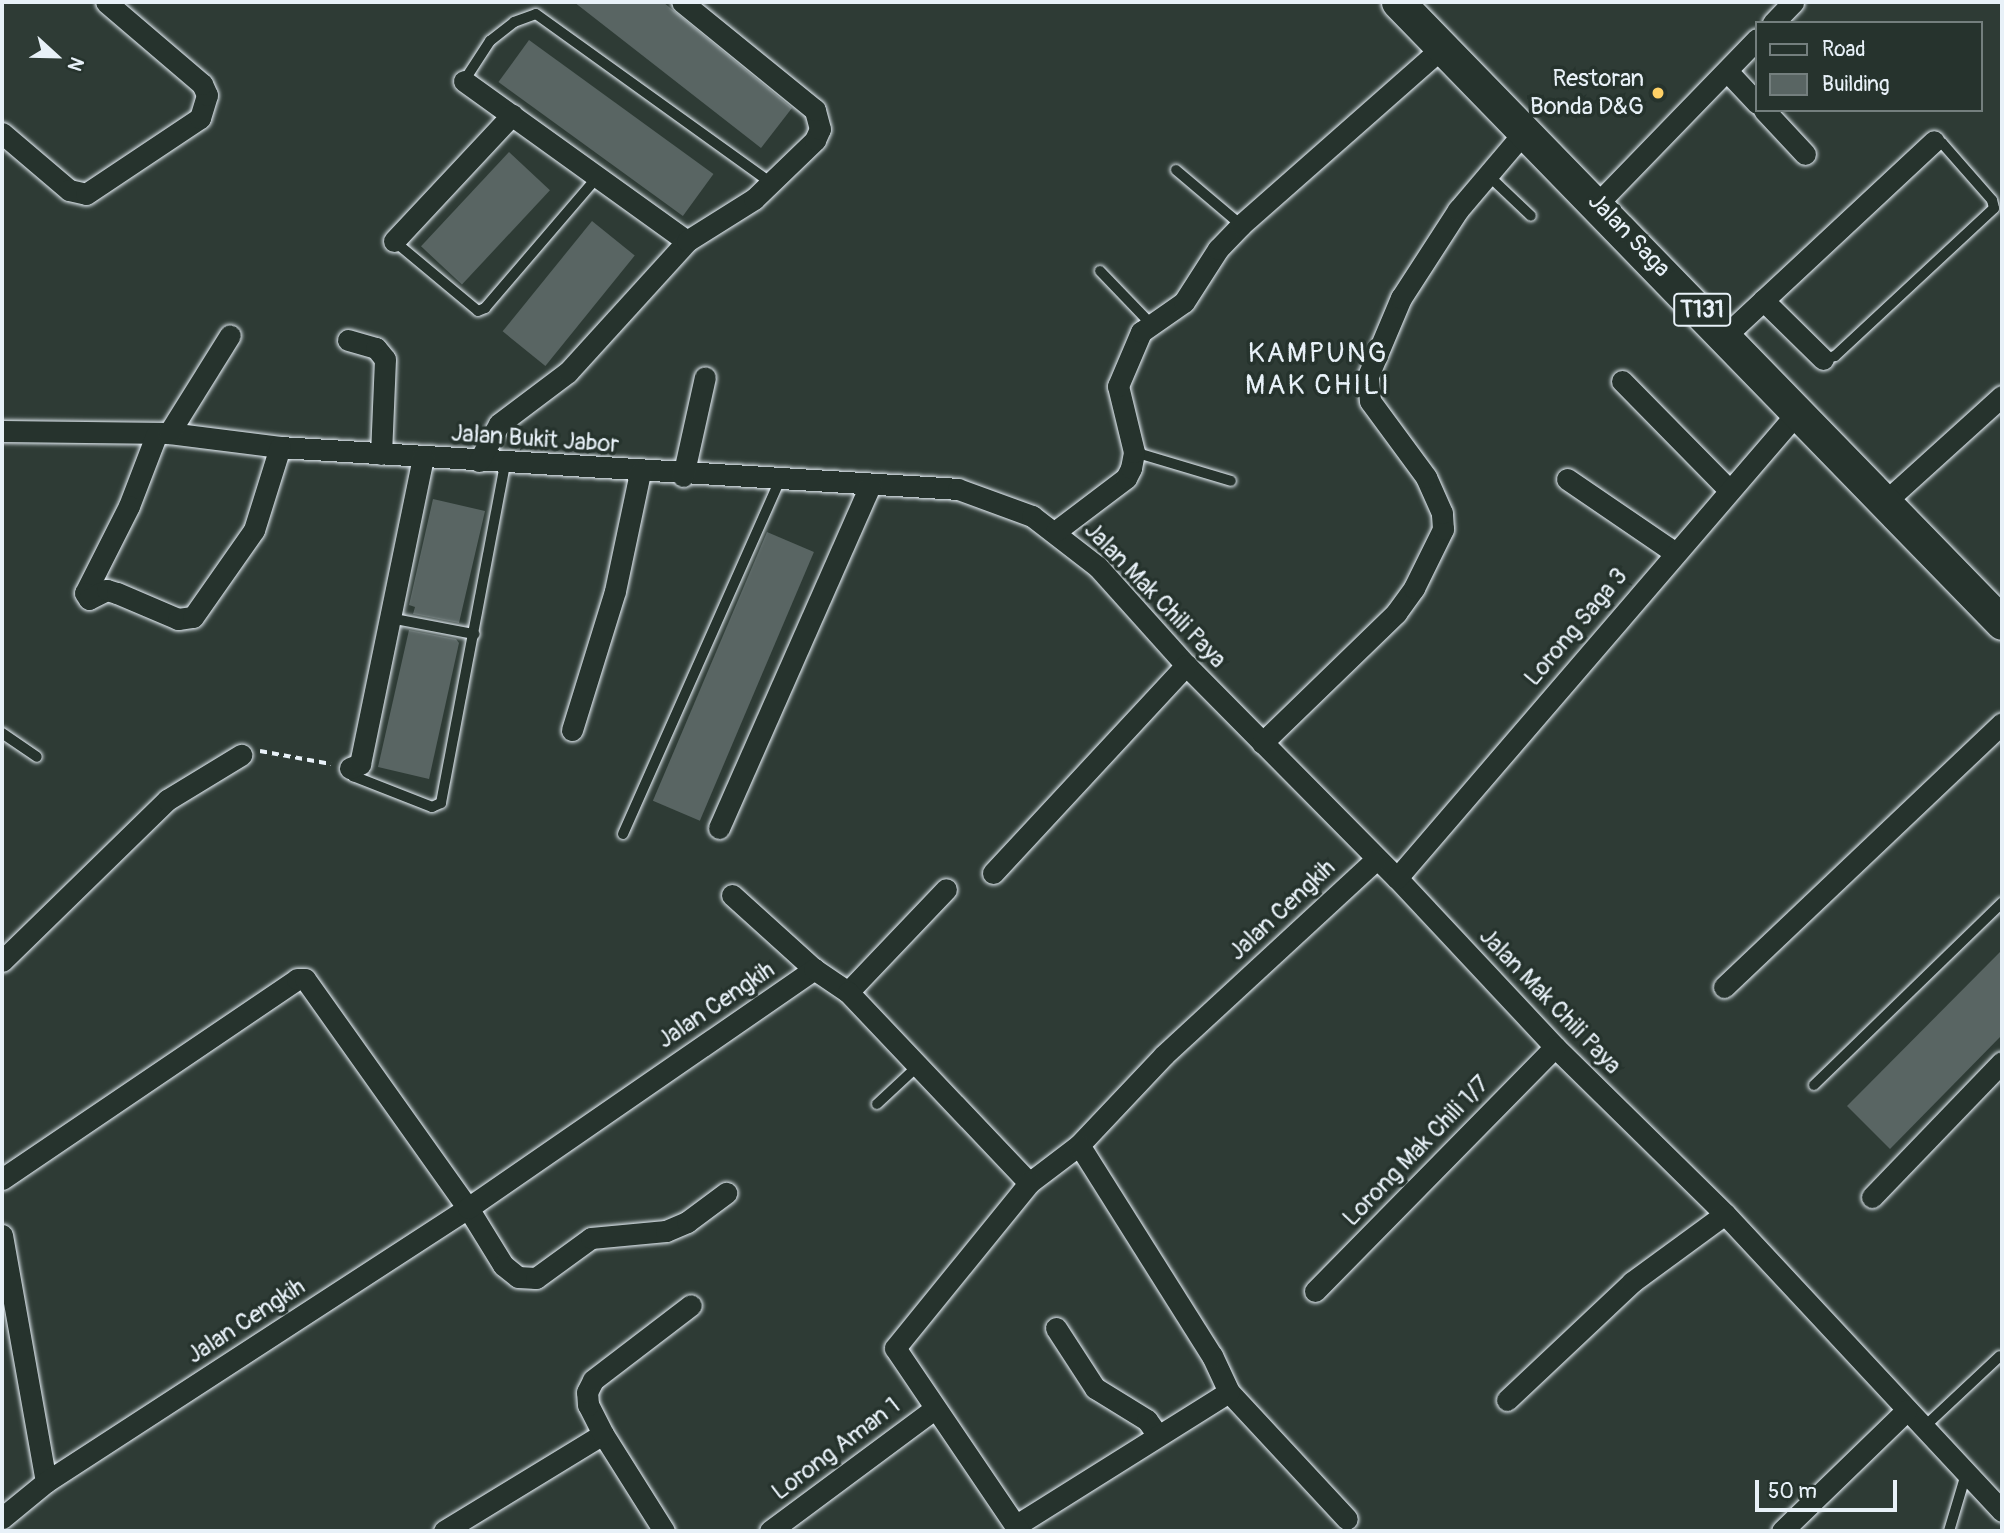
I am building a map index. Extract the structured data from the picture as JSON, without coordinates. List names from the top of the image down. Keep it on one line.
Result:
{"streets":{"main road":["Jalan Saga","T131"],"street":["Jalan Bukit Jabor","Jalan Mak Chili Paya","Lorong Saga 3","Jalan Cengkih","Lorong Mak Chili 1/7","Lorong Aman 1"]},"crossings":[["Jalan Saga","Lorong Saga 3"],["Jalan Bukit Jabor","Jalan Mak Chili Paya"],["Jalan Mak Chili Paya","Lorong Saga 3"],["Jalan Mak Chili Paya","Jalan Cengkih"],["Jalan Mak Chili Paya","Lorong Mak Chili 1/7"]],"districts":["KAMPUNG MAK CHILI"],"places":["Restoran Bonda D&G"],"legend":["Road","Building"],"scale_bar":"50 m","north":"right"}
